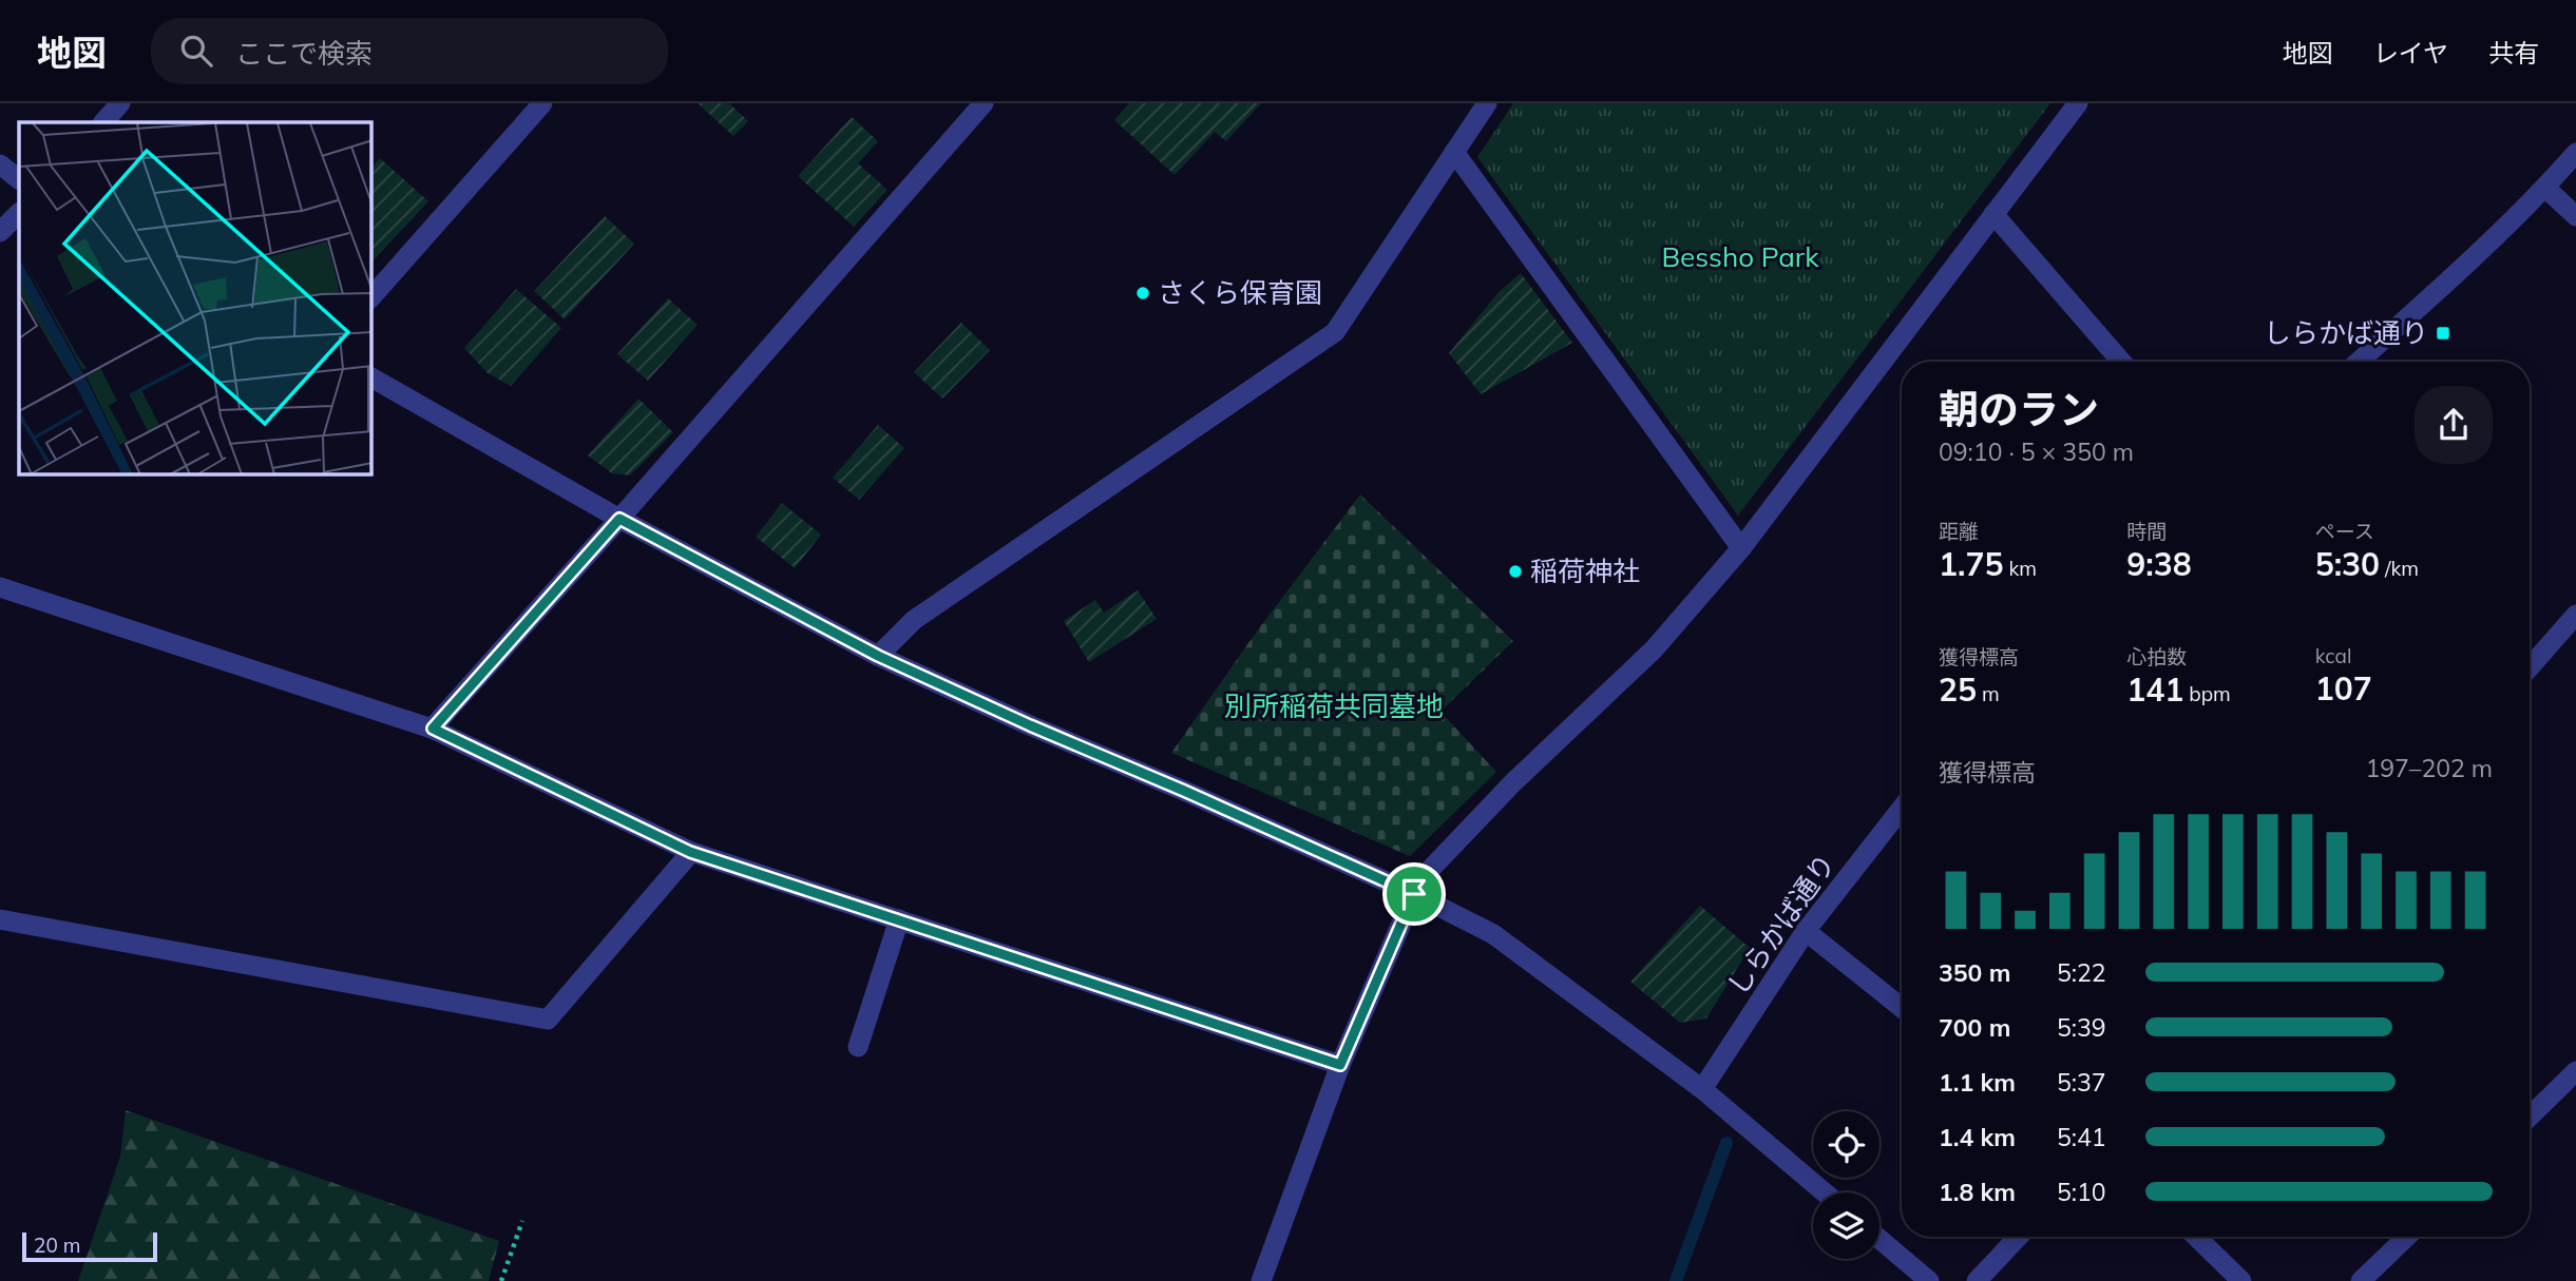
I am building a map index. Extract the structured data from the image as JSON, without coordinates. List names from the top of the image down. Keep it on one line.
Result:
{"streets":{"street":["しらかば通り"]},"parks":["Bessho Park","別所稲荷共同墓地"],"places":{"other":["さくら保育園","稲荷神社"],"transit":["しらかば通り"]},"scale_bar":"20 m","page":{"header":"地図","search":"ここで検索","nav":["地図","レイヤ","共有"],"heading":["朝のラン","09:10 · 5 × 350 m"],"stats":[["距離","1.75 km"],["時間","9:38"],["ペース","5:30 /km"],["獲得標高","25 m"],["心拍数","141 bpm"],["kcal","107"]],"chart":["獲得標高","197–202 m"],"list":[{"name":"350 m","note":"5:22"},{"name":"700 m","note":"5:39"},{"name":"1.1 km","note":"5:37"},{"name":"1.4 km","note":"5:41"},{"name":"1.8 km","note":"5:10"}],"scale":"20 m"}}
